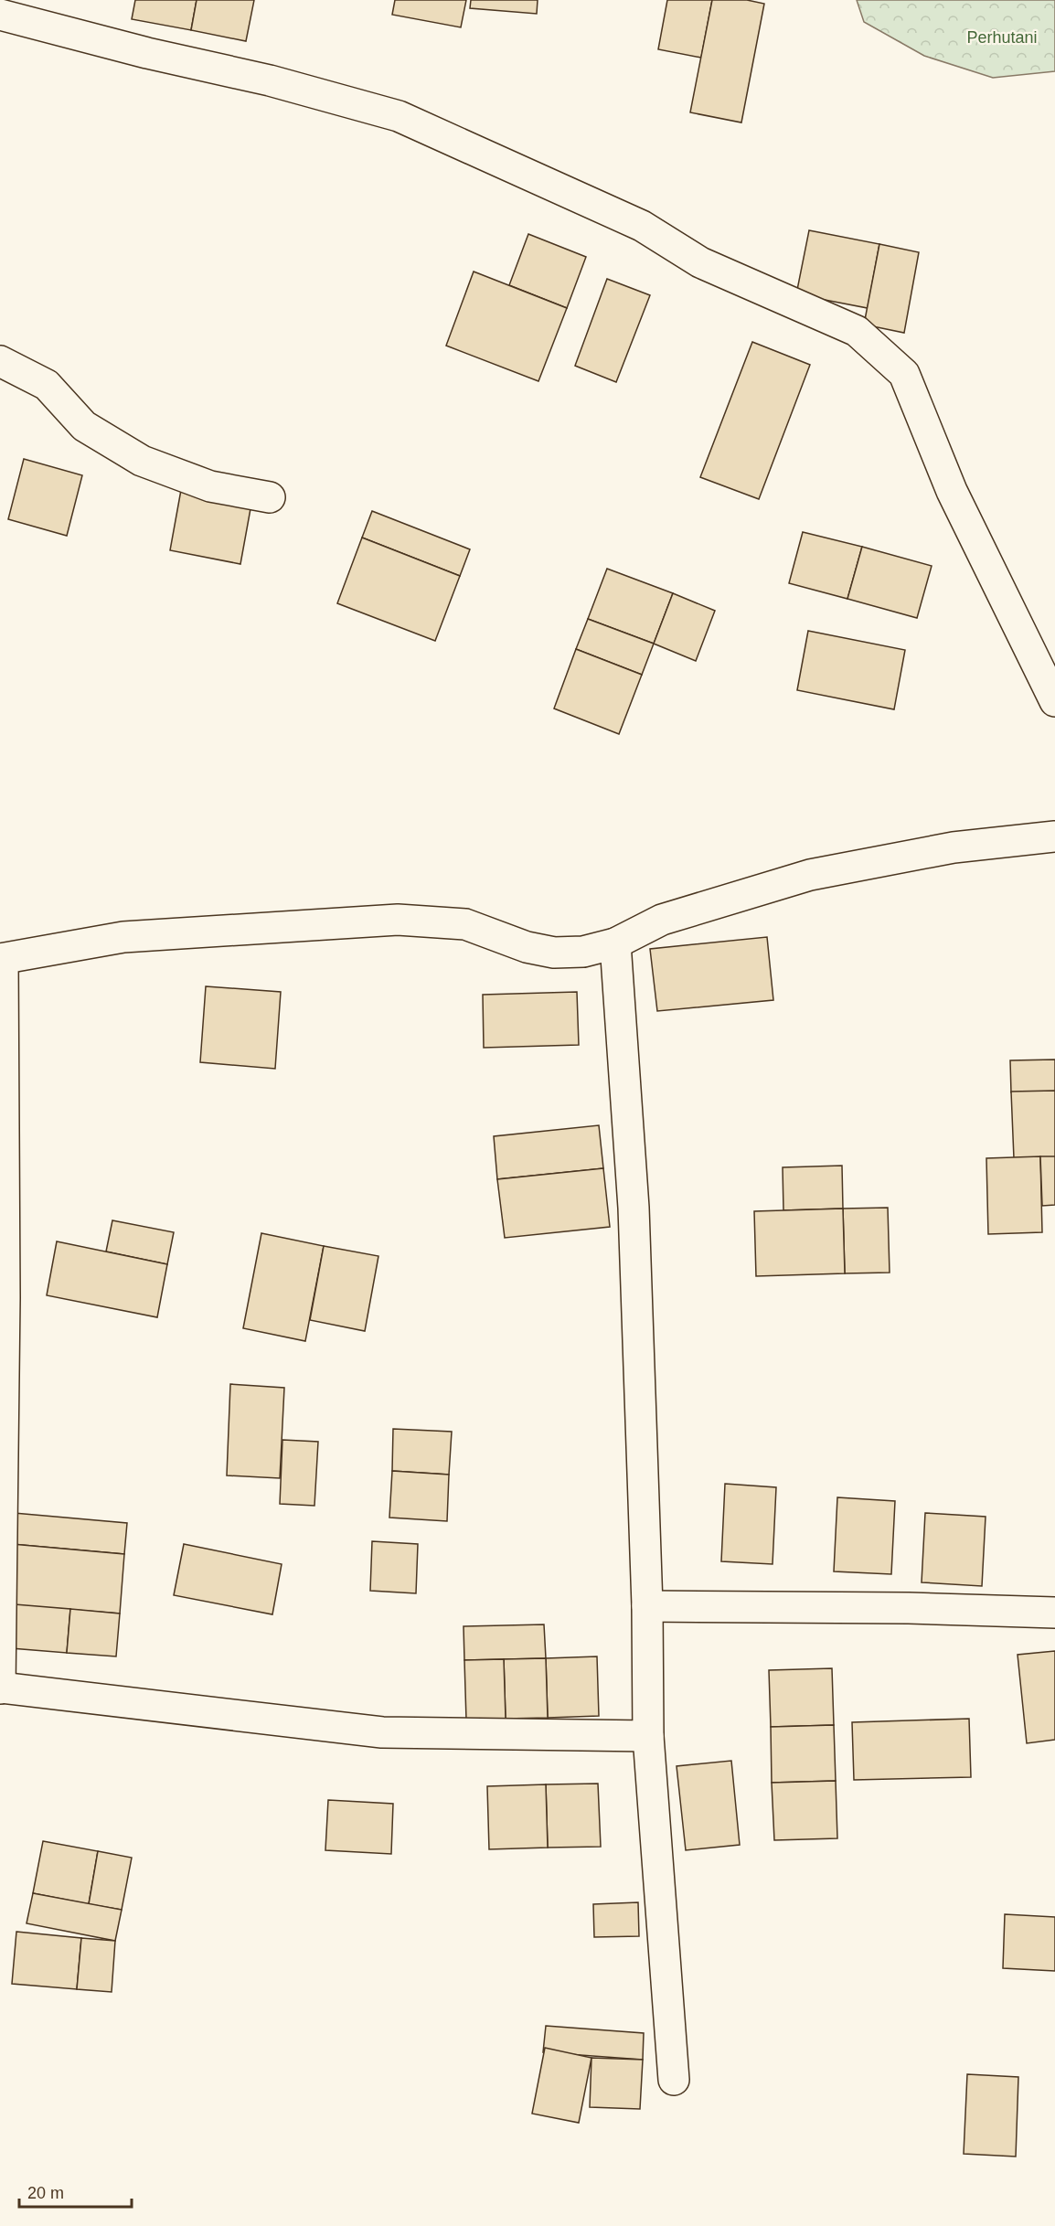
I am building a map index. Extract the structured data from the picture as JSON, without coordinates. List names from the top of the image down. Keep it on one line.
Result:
{"parks":["Perhutani"],"scale_bar":"20 m"}
